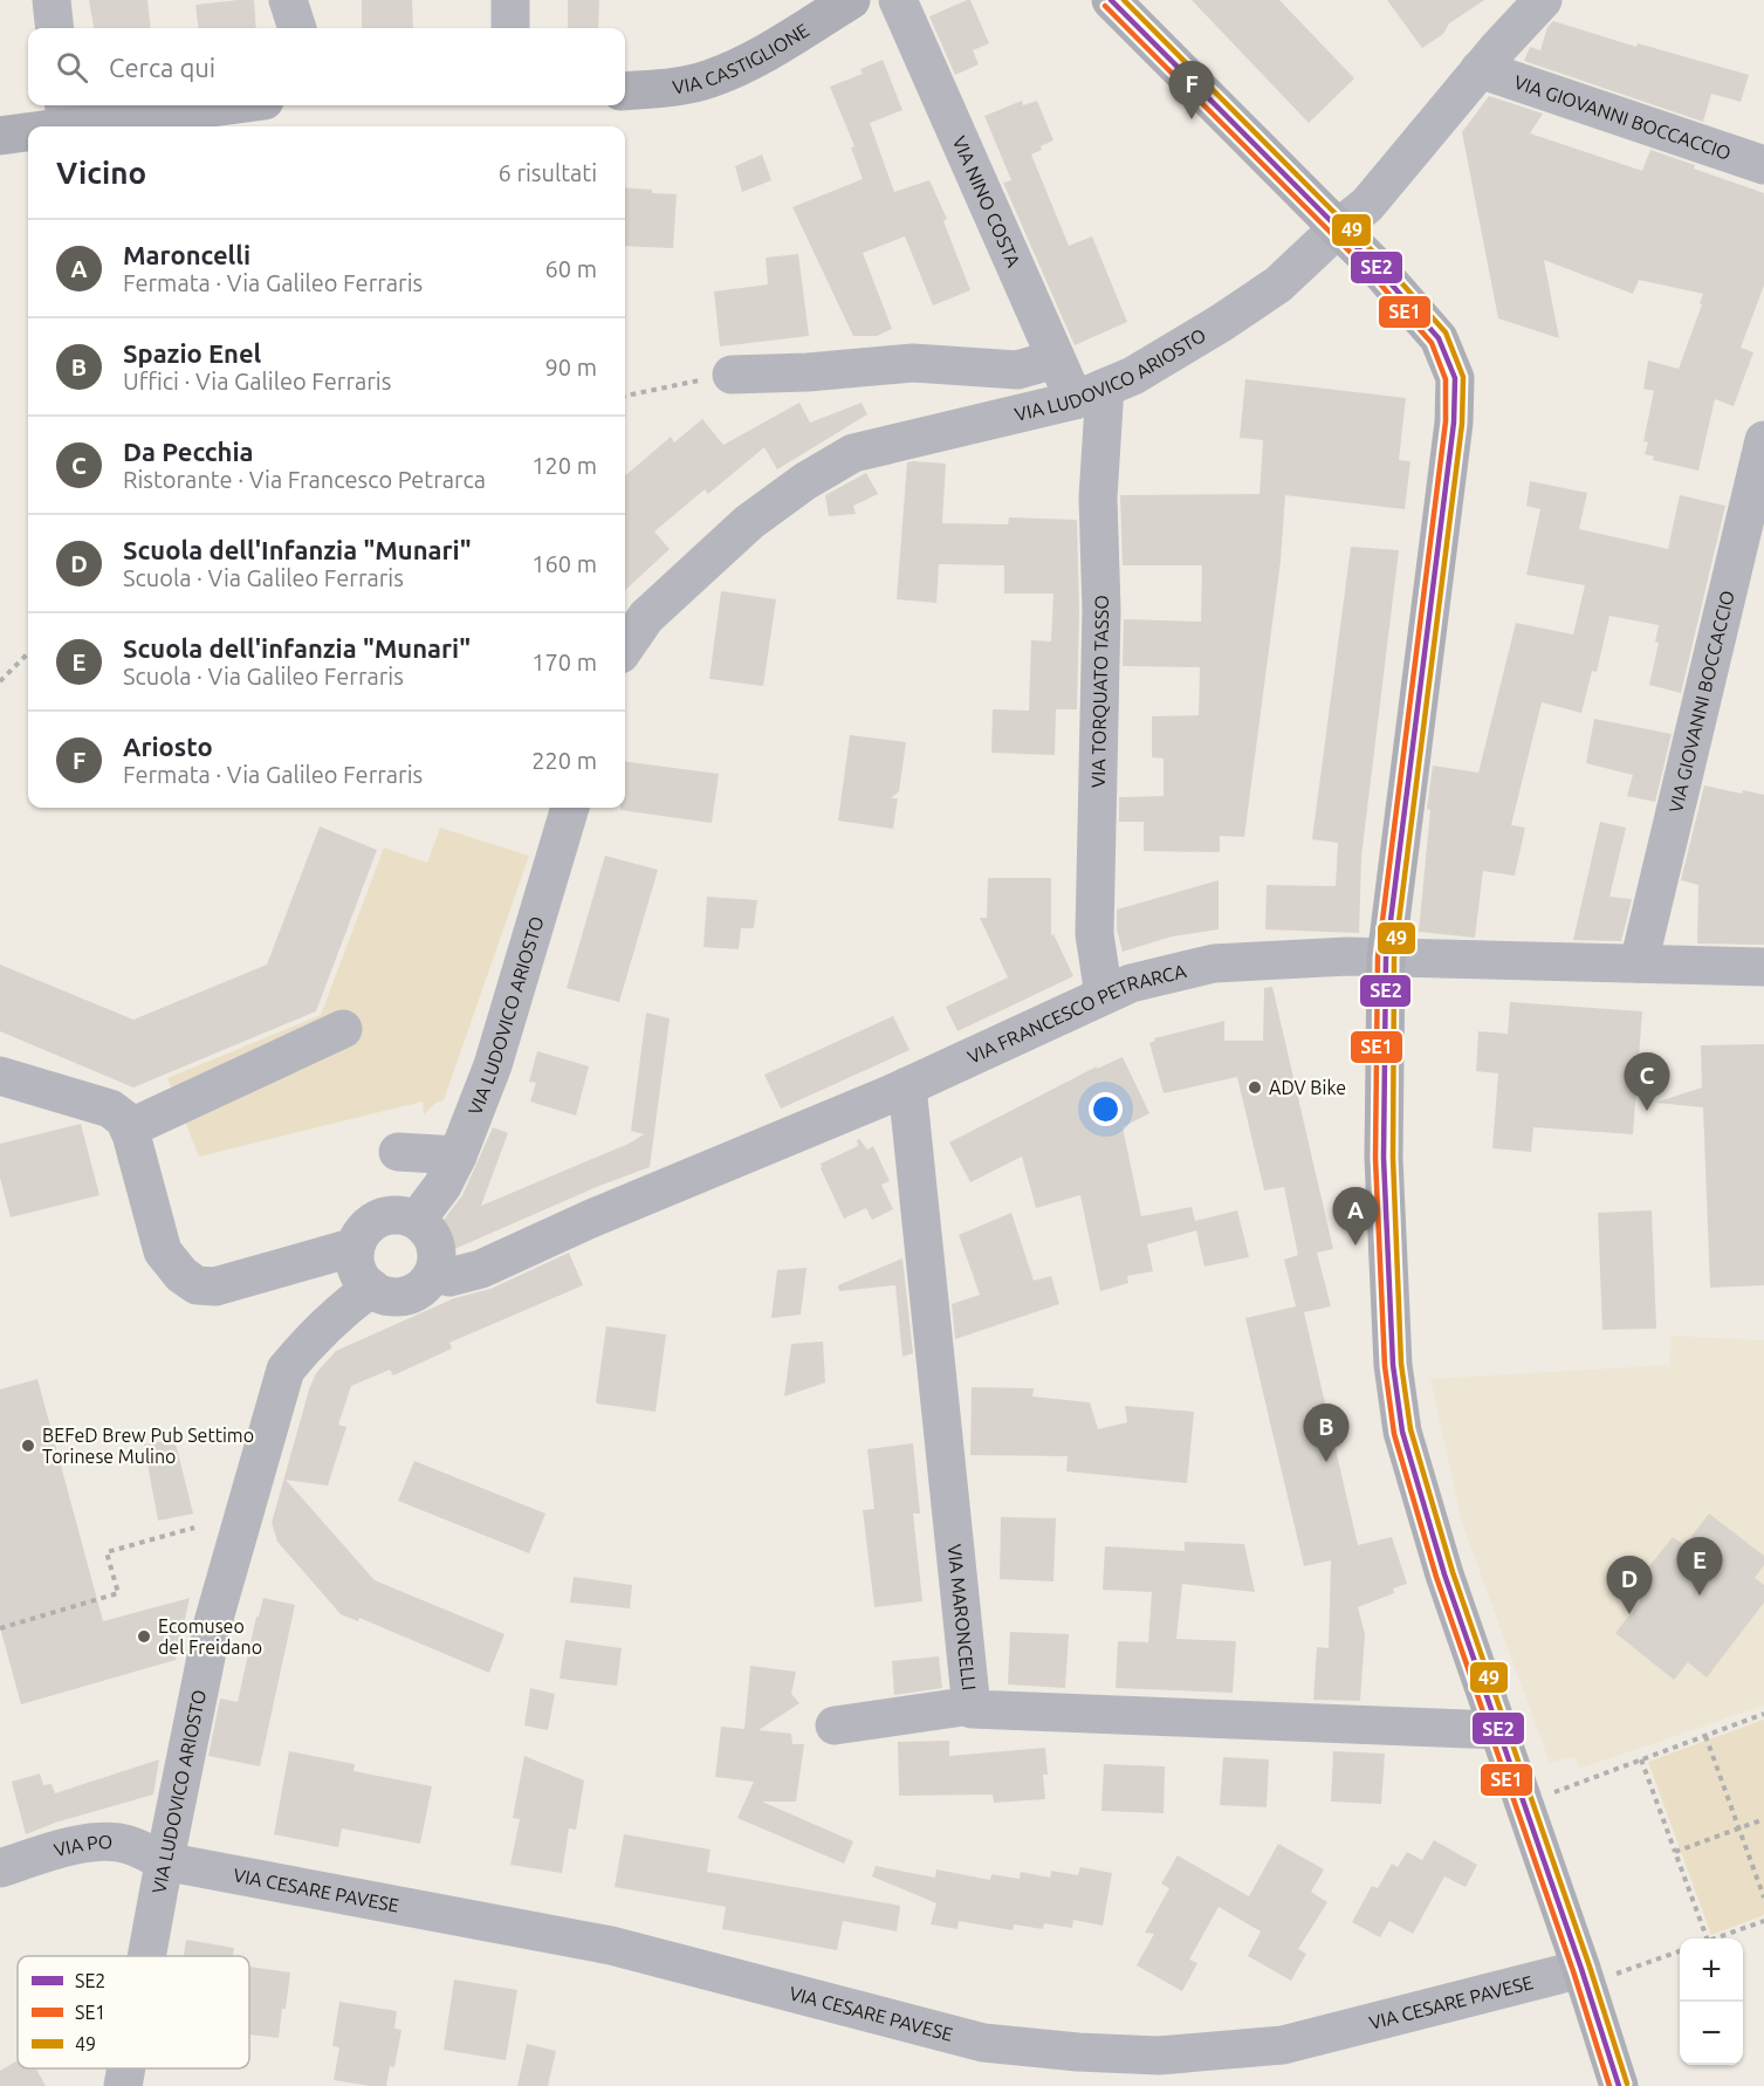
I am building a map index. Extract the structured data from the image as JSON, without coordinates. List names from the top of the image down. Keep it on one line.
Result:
{"streets":{"main road":["VIA CASTIGLIONE"],"street":["VIA GIOVANNI BOCCACCIO","VIA NINO COSTA","VIA LUDOVICO ARIOSTO","VIA TORQUATO TASSO","VIA FRANCESCO PETRARCA","VIA MARONCELLI","VIA PO","VIA CESARE PAVESE"]},"crossings":[["VIA GIOVANNI BOCCACCIO","VIA LUDOVICO ARIOSTO"],["VIA GIOVANNI BOCCACCIO","VIA FRANCESCO PETRARCA"],["VIA NINO COSTA","VIA LUDOVICO ARIOSTO"],["VIA NINO COSTA","VIA TORQUATO TASSO"],["VIA LUDOVICO ARIOSTO","VIA TORQUATO TASSO"],["VIA LUDOVICO ARIOSTO","VIA FRANCESCO PETRARCA"],["VIA LUDOVICO ARIOSTO","VIA PO"],["VIA LUDOVICO ARIOSTO","VIA CESARE PAVESE"],["VIA TORQUATO TASSO","VIA FRANCESCO PETRARCA"],["VIA FRANCESCO PETRARCA","VIA MARONCELLI"],["VIA PO","VIA CESARE PAVESE"]],"places":["ADV Bike","BEFeD Brew Pub Settimo Torinese Mulino","Ecomuseo del Freidano"],"lines":["transit line SE2","transit line 49","transit line SE1"],"legend":["SE2","SE1","49"],"page":{"search":"Cerca qui","pins":["F","C","A","B","E","D"],"heading":["Vicino","6 risultati"],"list":[{"mark":"A","name":"Maroncelli","note":"Fermata · Via Galileo Ferraris","value":"60 m"},{"mark":"B","name":"Spazio Enel","note":"Uffici · Via Galileo Ferraris","value":"90 m"},{"mark":"C","name":"Da Pecchia","note":"Ristorante · Via Francesco Petrarca","value":"120 m"},{"mark":"D","name":"Scuola dell'Infanzia \"Munari\"","note":"Scuola · Via Galileo Ferraris","value":"160 m"},{"mark":"E","name":"Scuola dell'infanzia \"Munari\"","note":"Scuola · Via Galileo Ferraris","value":"170 m"},{"mark":"F","name":"Ariosto","note":"Fermata · Via Galileo Ferraris","value":"220 m"}],"map_buttons":["+","−"]}}
